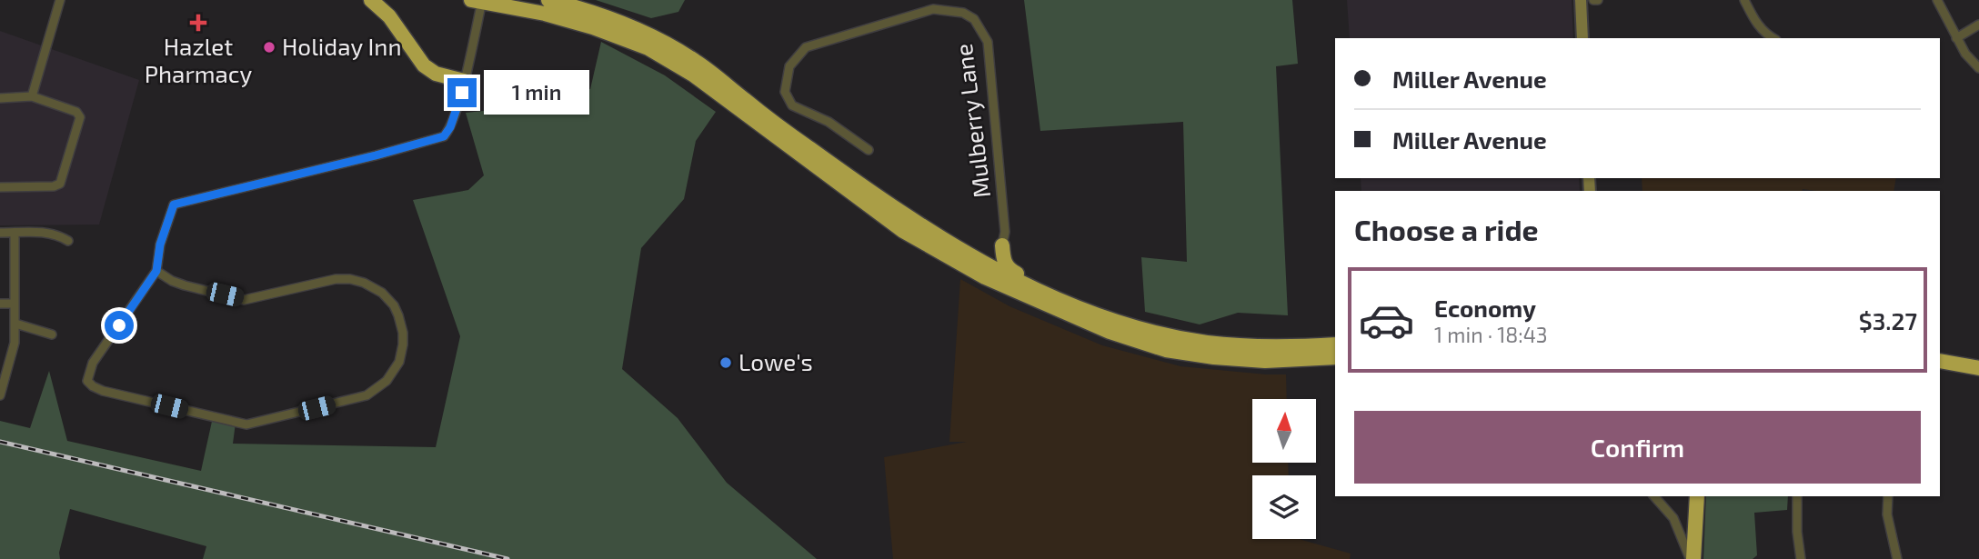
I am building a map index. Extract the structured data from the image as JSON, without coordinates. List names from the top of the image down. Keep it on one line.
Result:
{"streets":{"street":["Mulberry Lane"]},"places":{"health":["Hazlet Pharmacy"],"other":["Holiday Inn","Lowe's"]},"north":"top","page":{"banner":["Miller Avenue","Miller Avenue"],"bubble":"1 min","heading":"Choose a ride","list":[{"name":"Economy","note":"1 min · 18:43","value":"$3.27"}],"buttons":"Confirm"}}
